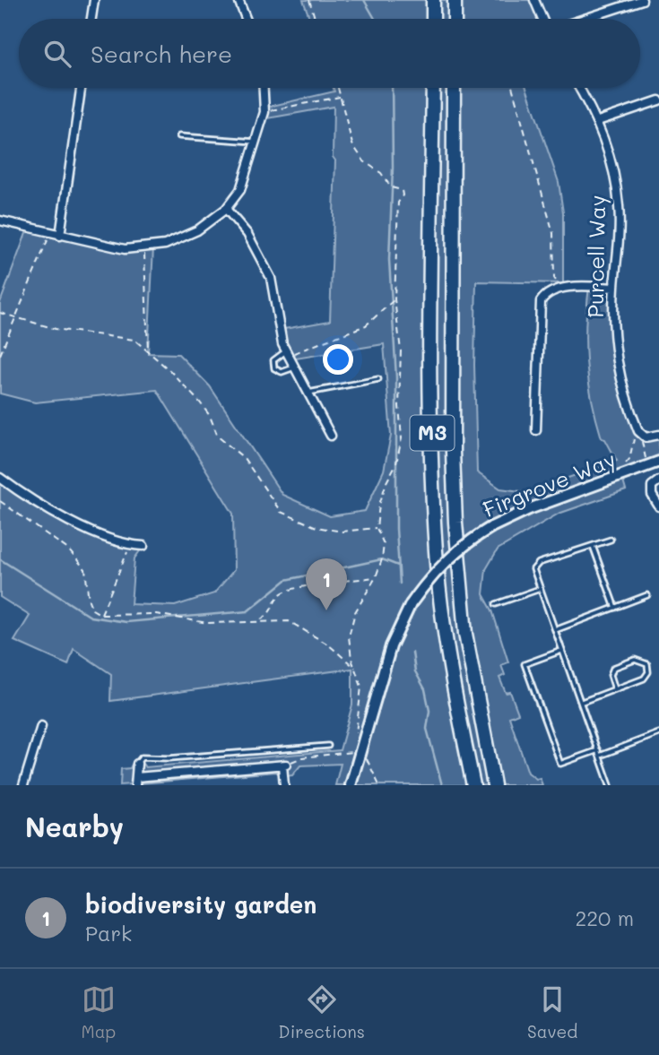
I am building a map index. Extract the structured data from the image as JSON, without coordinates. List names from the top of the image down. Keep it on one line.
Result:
{"streets":{"highway":["M3"],"street":["Purcell Way","Firgrove Way"]},"page":{"search":"Search here","pins":"1","heading":"Nearby","list":[{"mark":"1","name":"biodiversity garden","note":"Park","value":"220 m"}],"nav":["Map","Directions","Saved"]}}
